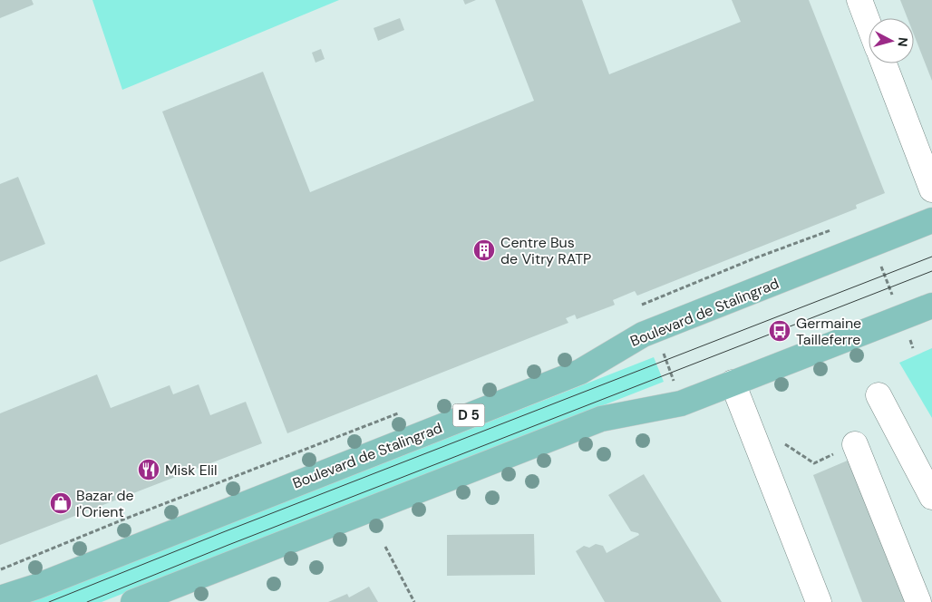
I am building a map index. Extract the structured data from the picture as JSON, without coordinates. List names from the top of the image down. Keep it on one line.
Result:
{"streets":{"main road":["Boulevard de Stalingrad","D 5"]},"places":{"building":["Centre Bus de Vitry RATP"],"bus stop":["Germaine Tailleferre"],"restaurant":["Misk Elil"],"shop":["Bazar de l'Orient"]},"north":"right"}
